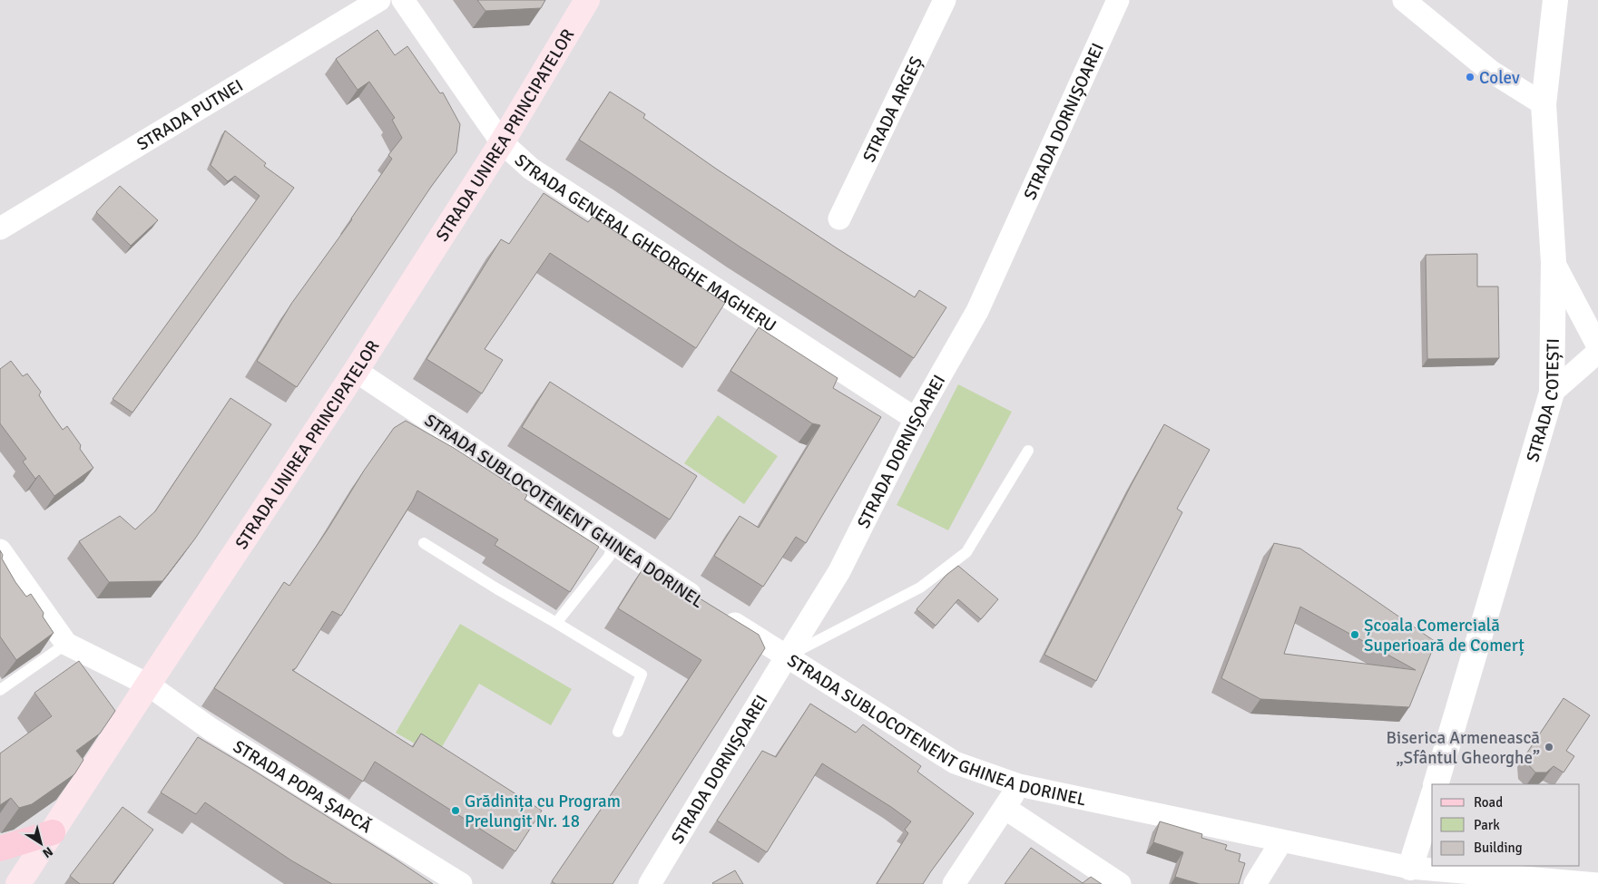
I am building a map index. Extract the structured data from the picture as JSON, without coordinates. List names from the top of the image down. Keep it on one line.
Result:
{"streets":{"main road":["STRADA UNIREA PRINCIPATELOR"],"street":["STRADA ARGEȘ","STRADA PUTNEI","STRADA DORNIȘOAREI","STRADA GENERAL GHEORGHE MAGHERU","STRADA COTEȘTI","STRADA SUBLOCOTENENT GHINEA DORINEL","STRADA POPA ȘAPCĂ"]},"crossings":[["STRADA DORNIȘOAREI","STRADA GENERAL GHEORGHE MAGHERU"],["STRADA DORNIȘOAREI","STRADA SUBLOCOTENENT GHINEA DORINEL"],["STRADA UNIREA PRINCIPATELOR","STRADA GENERAL GHEORGHE MAGHERU"],["STRADA UNIREA PRINCIPATELOR","STRADA SUBLOCOTENENT GHINEA DORINEL"],["STRADA UNIREA PRINCIPATELOR","STRADA POPA ȘAPCĂ"]],"places":["Colev","Școala Comercială Superioară de Comerț","Biserica Armenească „Sfântul Gheorghe”","Grădinița cu Program Prelungit Nr. 18"],"legend":["Road","Park","Building"],"north":"bottom right"}
